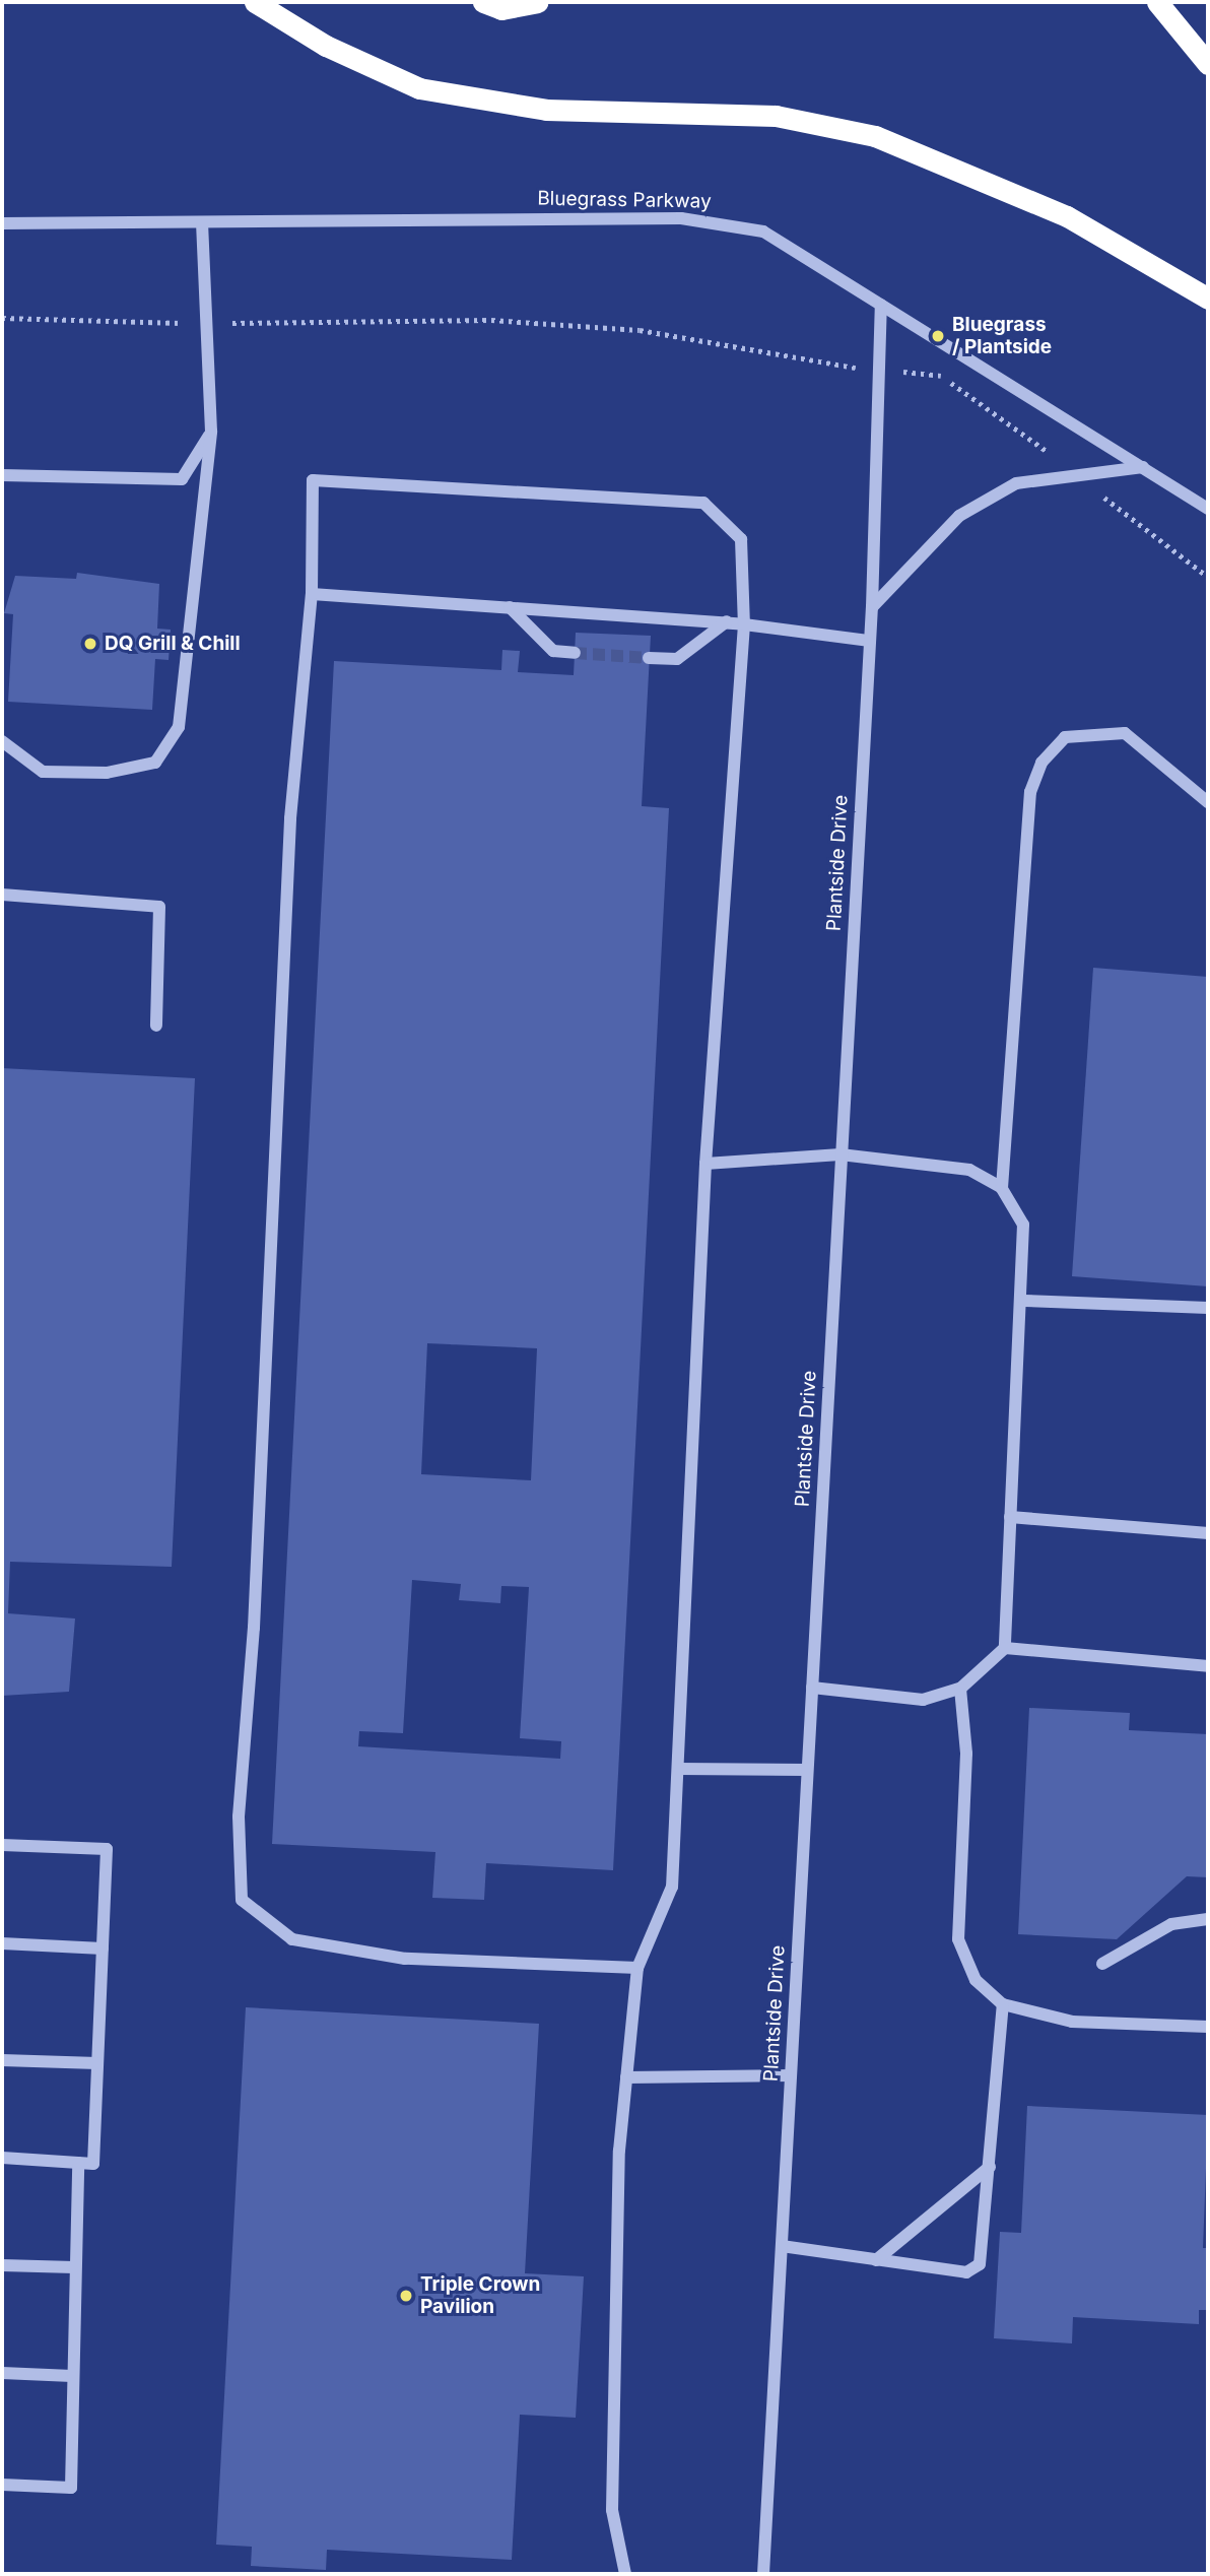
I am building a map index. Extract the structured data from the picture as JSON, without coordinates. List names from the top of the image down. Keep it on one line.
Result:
{"streets":{"street":["Bluegrass Parkway","Plantside Drive"]},"crossings":[["Bluegrass Parkway","Plantside Drive"]],"places":["Bluegrass / Plantside","DQ Grill & Chill","Triple Crown Pavilion"]}
